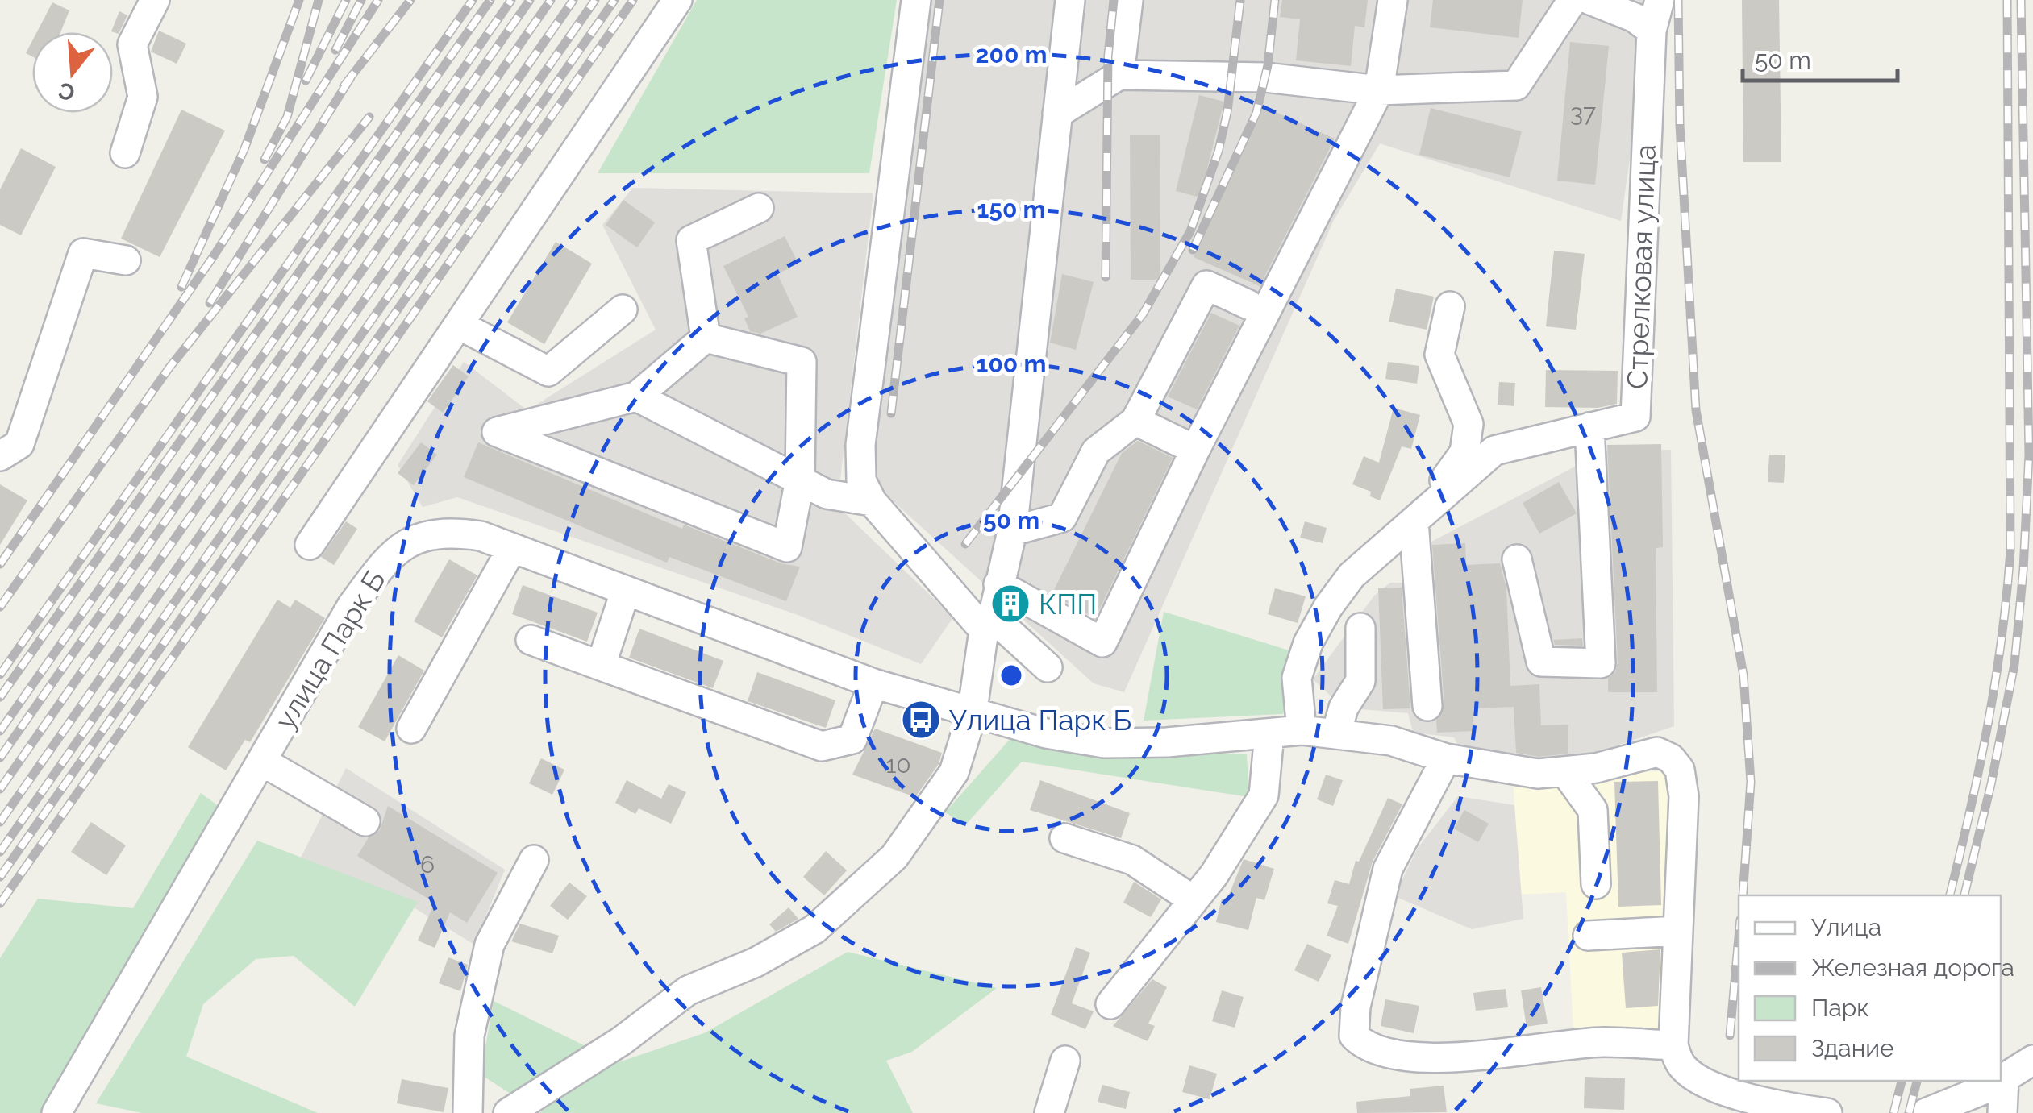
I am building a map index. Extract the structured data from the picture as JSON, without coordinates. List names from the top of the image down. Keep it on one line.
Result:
{"streets":{"street":["Стрелковая улица","улица Парк Б"]},"places":{"building":["КПП"],"bus stop":["Улица Парк Б"]},"house_numbers":["37","10","6"],"legend":["Улица","Железная дорога","Парк","Здание"],"scale_bar":"50 m","north":"bottom","rings":["200 m","150 m","100 m","50 m"]}
